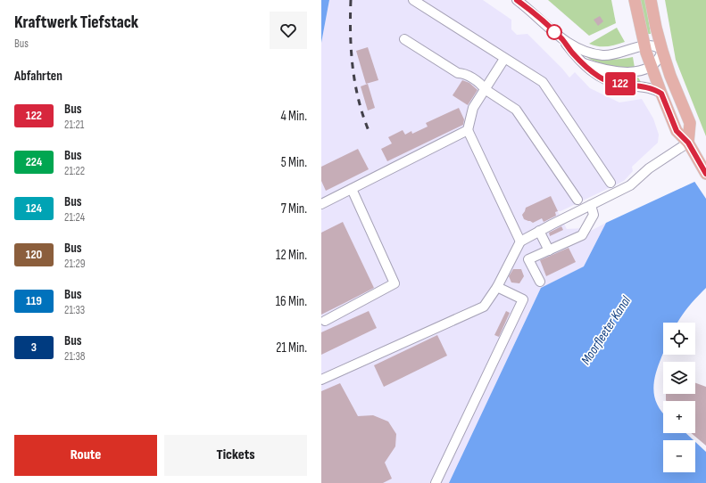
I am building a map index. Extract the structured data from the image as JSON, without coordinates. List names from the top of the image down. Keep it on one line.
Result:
{"water":["Moorfleeter Kanal"],"lines":["bus line 122"],"page":{"heading":[["Kraftwerk Tiefstack","Bus"],"Abfahrten"],"on_map":"122","list":[{"mark":"122","name":"Bus","note":"21:21","value":"4 Min."},{"mark":"224","name":"Bus","note":"21:22","value":"5 Min."},{"mark":"124","name":"Bus","note":"21:24","value":"7 Min."},{"mark":"120","name":"Bus","note":"21:29","value":"12 Min."},{"mark":"119","name":"Bus","note":"21:33","value":"16 Min."},{"mark":"3","name":"Bus","note":"21:38","value":"21 Min."}],"map_buttons":["+","−"],"buttons":["Route","Tickets"]}}
